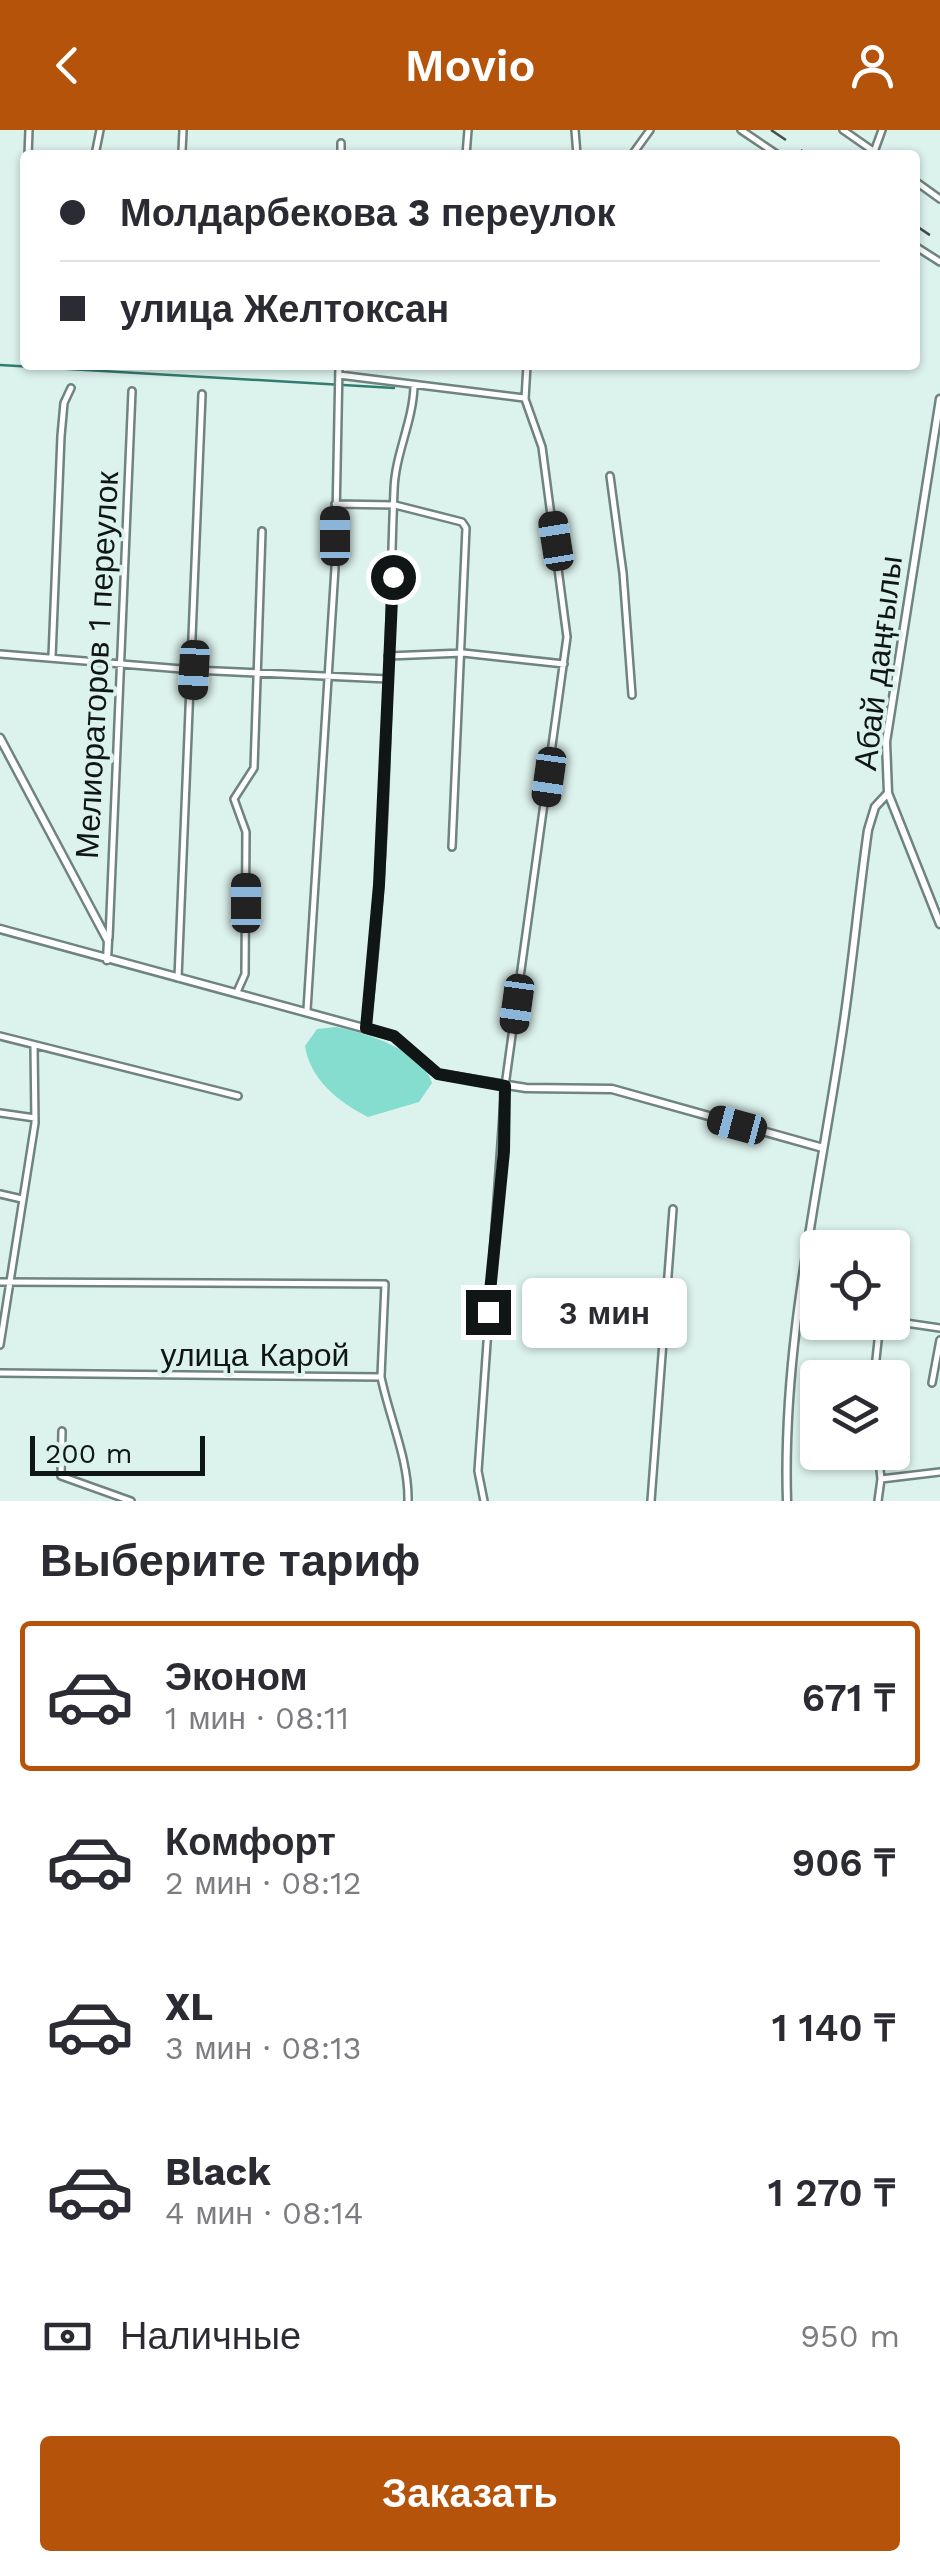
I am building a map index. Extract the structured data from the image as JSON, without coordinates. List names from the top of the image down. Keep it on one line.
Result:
{"streets":{"street":["Абай даңғылы","Мелиораторов 1 переулок","улица Карой"]},"scale_bar":"200 m","page":{"header":"Movio","banner":["Молдарбекова 3 переулок","улица Желтоксан"],"bubble":"3 мин","scale":"200 m","heading":"Выберите тариф","list":[{"name":"Эконом","note":"1 мин · 08:11","value":"671 ₸"},{"name":"Комфорт","note":"2 мин · 08:12","value":"906 ₸"},{"name":"XL","note":"3 мин · 08:13","value":"1 140 ₸"},{"name":"Black","note":"4 мин · 08:14","value":"1 270 ₸"}],"pay":["Наличные","950 m"],"buttons":"Заказать"}}
